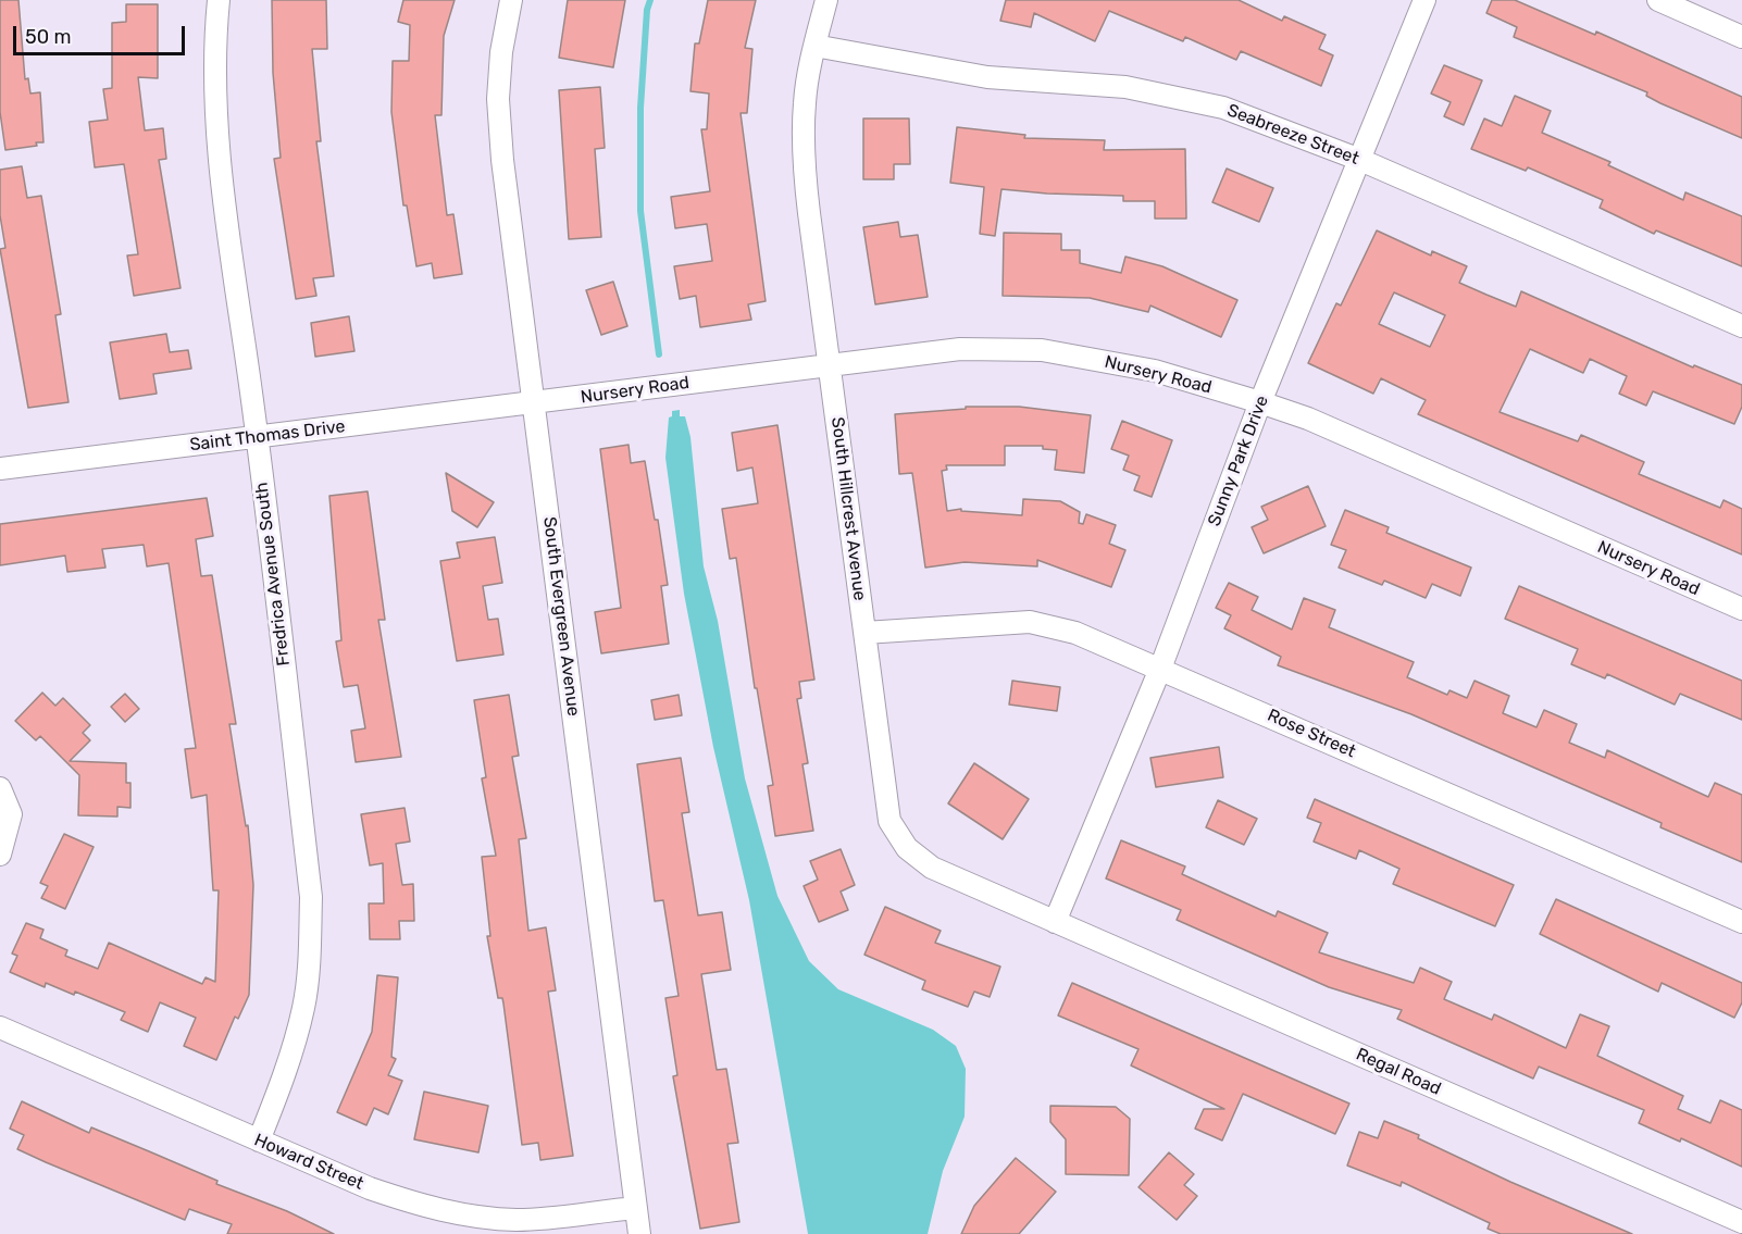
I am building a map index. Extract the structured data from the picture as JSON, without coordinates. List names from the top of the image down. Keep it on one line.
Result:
{"streets":{"street":["Seabreeze Street","Nursery Road","Saint Thomas Drive","Sunny Park Drive","South Hillcrest Avenue","Fredrica Avenue South","South Evergreen Avenue","Rose Street","Regal Road","Howard Street"]},"crossings":[["Seabreeze Street","Sunny Park Drive"],["Seabreeze Street","South Hillcrest Avenue"],["Nursery Road","Saint Thomas Drive"],["Nursery Road","Sunny Park Drive"],["Nursery Road","South Hillcrest Avenue"],["Nursery Road","South Evergreen Avenue"],["Saint Thomas Drive","Fredrica Avenue South"],["Saint Thomas Drive","South Evergreen Avenue"],["Sunny Park Drive","South Hillcrest Avenue"],["Sunny Park Drive","Rose Street"],["Sunny Park Drive","Regal Road"],["South Hillcrest Avenue","Rose Street"],["South Hillcrest Avenue","Regal Road"],["Fredrica Avenue South","Howard Street"],["South Evergreen Avenue","Howard Street"]],"scale_bar":"50 m"}
